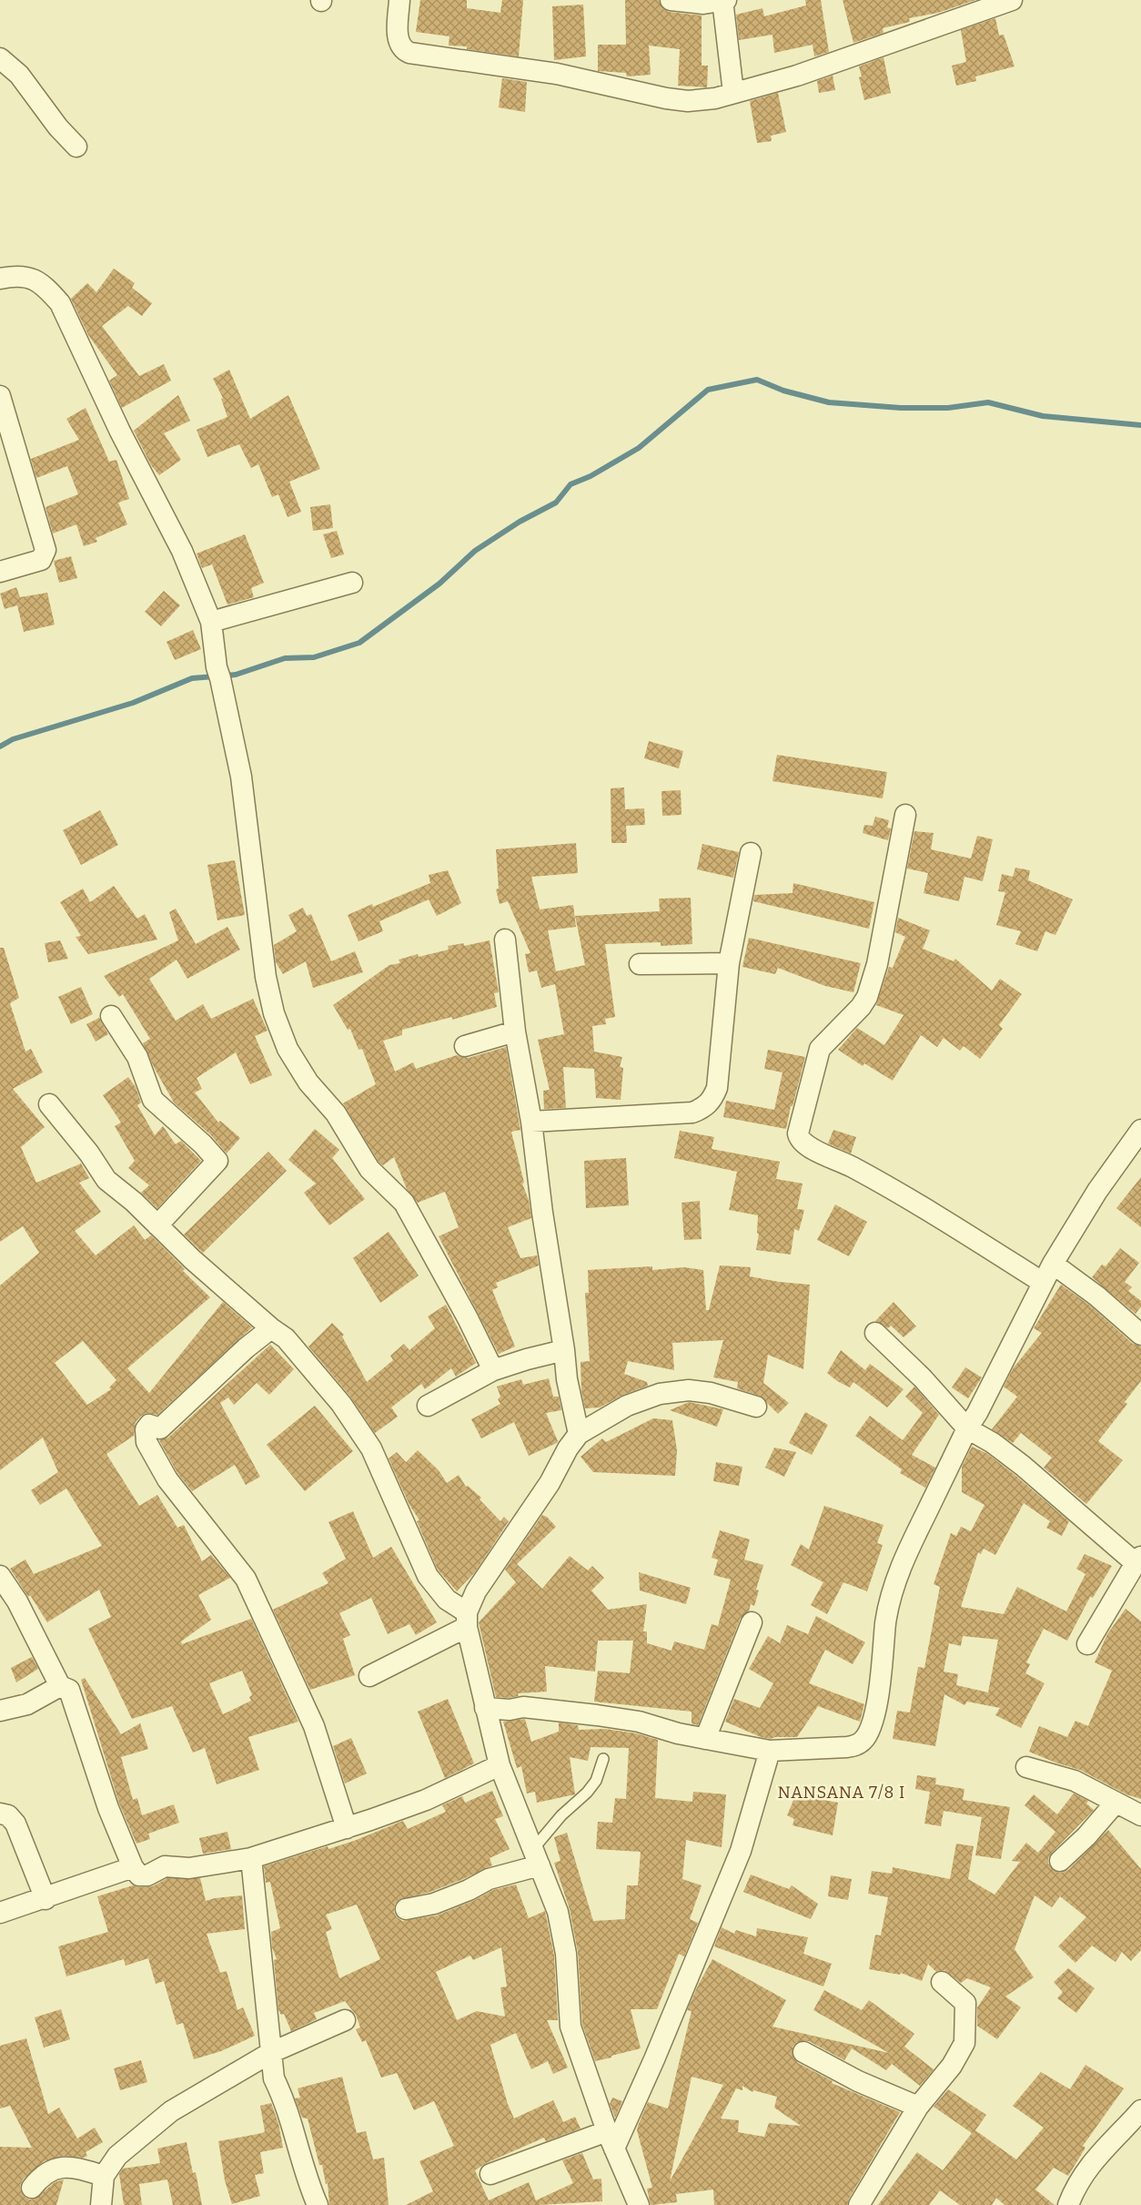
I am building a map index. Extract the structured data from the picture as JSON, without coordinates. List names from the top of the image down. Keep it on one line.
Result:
{"districts":["NANSANA 7/8 I"]}
